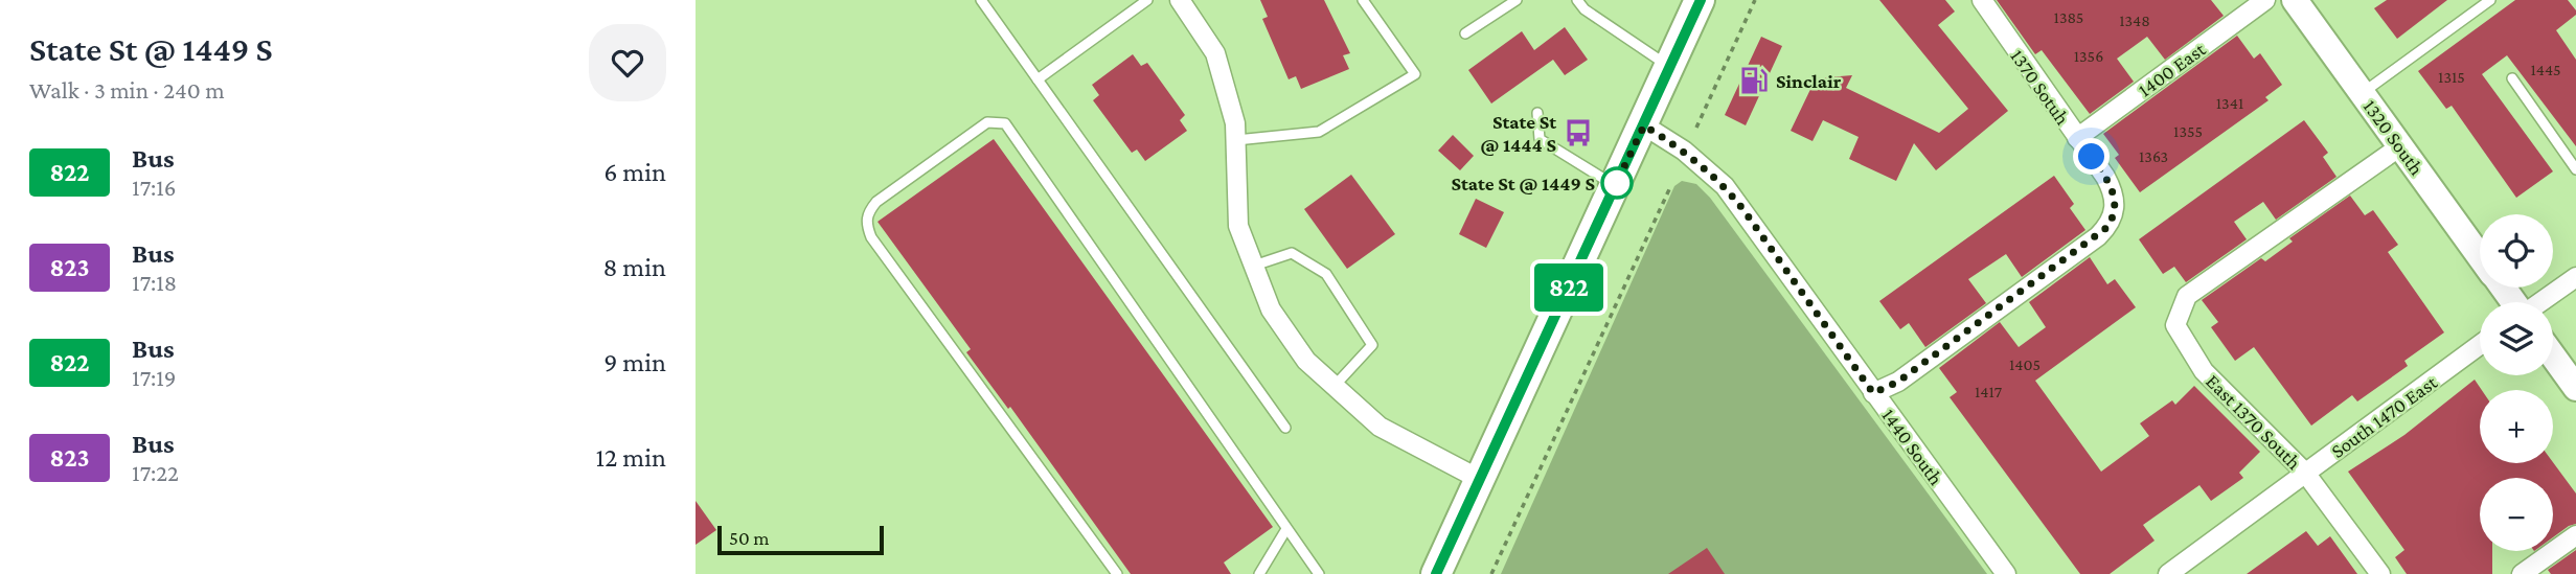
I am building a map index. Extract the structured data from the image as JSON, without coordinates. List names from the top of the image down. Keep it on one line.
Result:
{"streets":{"street":["1400 East","1370 Sotuh","1320 South","South 1470 East","East 1370 South","1440 South"]},"crossings":[["1400 East","1370 Sotuh"],["1370 Sotuh","1440 South"],["1320 South","East 1370 South"],["South 1470 East","East 1370 South"]],"places":{"fuel station":["Sinclair"],"bus stop":["State St @ 1444 S"],"other":["State St @ 1449 S"]},"lines":["bus line 822"],"house_numbers":["1385","1348","1356","1445","1315","1341","1355","1363","1405","1417"],"scale_bar":"50 m","page":{"heading":["State St @ 1449 S","Walk · 3 min · 240 m"],"on_map":"822","list":[{"mark":"822","name":"Bus","note":"17:16","value":"6 min"},{"mark":"823","name":"Bus","note":"17:18","value":"8 min"},{"mark":"822","name":"Bus","note":"17:19","value":"9 min"},{"mark":"823","name":"Bus","note":"17:22","value":"12 min"}],"map_buttons":["+","−"],"scale":"50 m"}}
